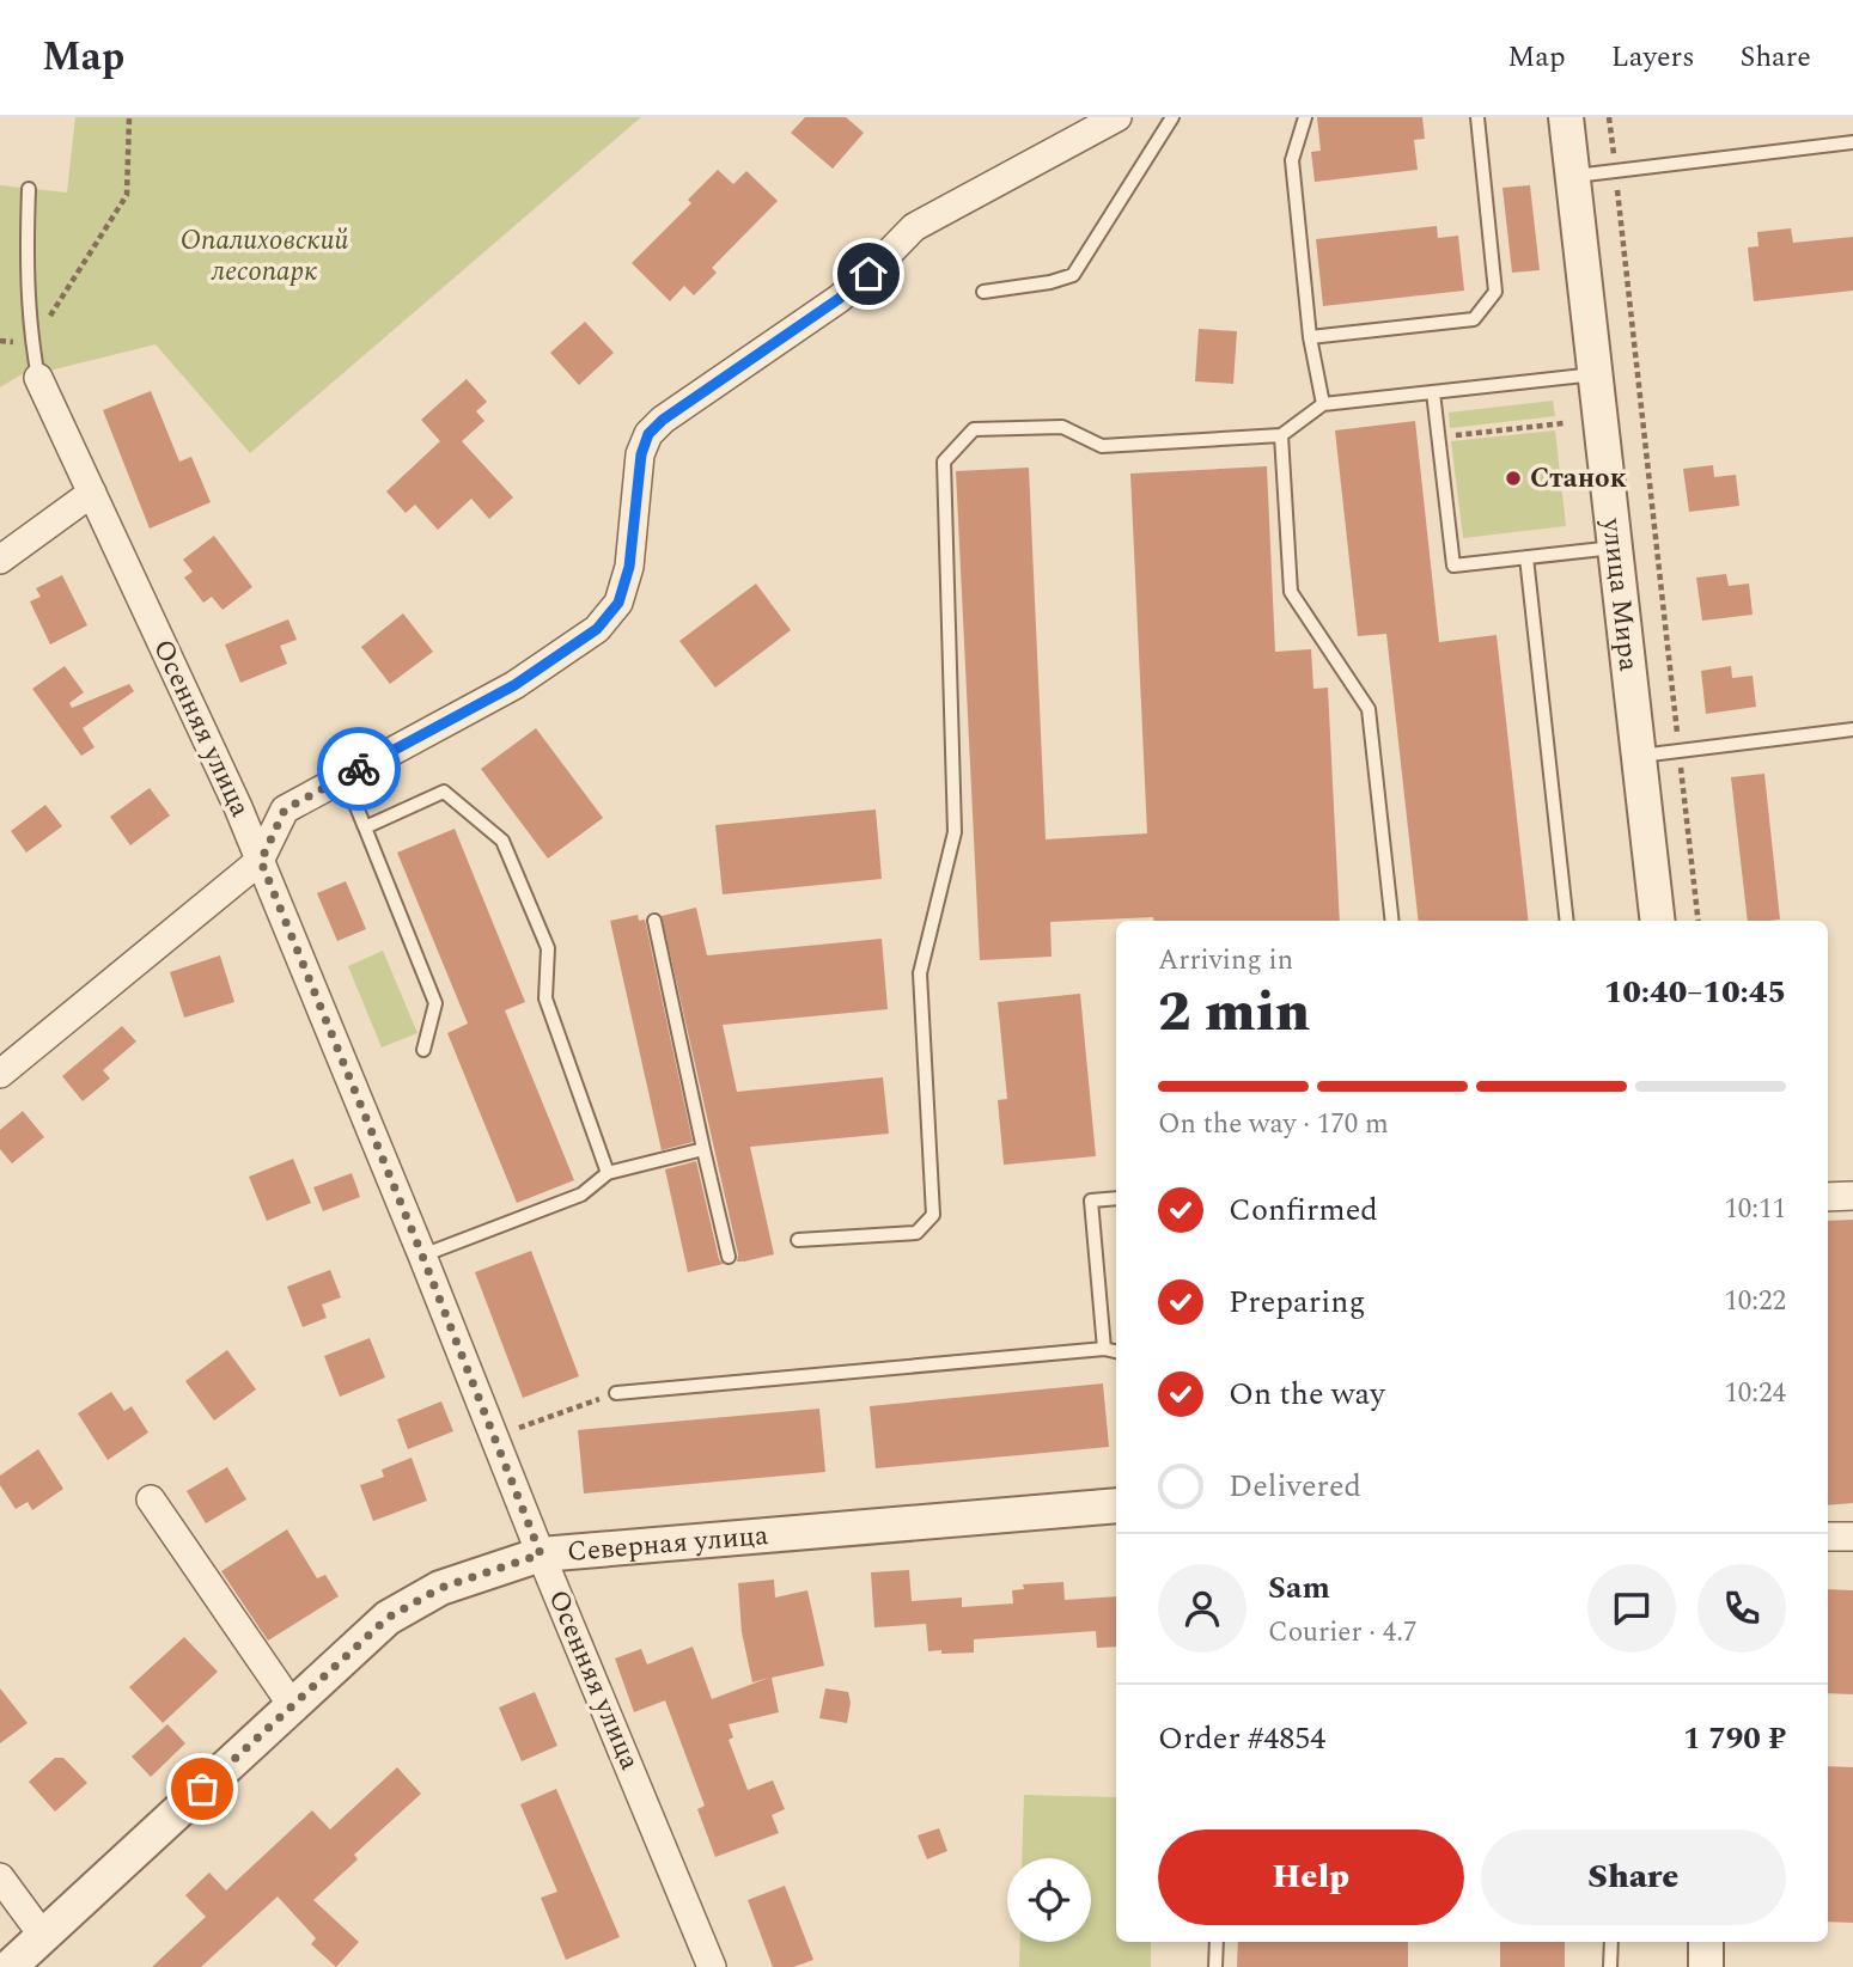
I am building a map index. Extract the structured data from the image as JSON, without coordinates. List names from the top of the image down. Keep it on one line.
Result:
{"streets":{"street":["улица Мира","Осенняя улица","Северная улица"]},"crossings":[["Осенняя улица","Северная улица"]],"parks":["Опалиховский лесопарк"],"places":["Станок"],"page":{"header":"Map","nav":["Map","Layers","Share"],"heading":["2 min","Arriving in","10:40–10:45"],"panel":["Sam","Courier · 4.7","Order #4854","1 790 ₽"],"bar":"On the way · 170 m","list":[["Confirmed","10:11"],["Preparing","10:22"],["On the way","10:24"],"Delivered"],"buttons":["Help","Share"]}}
